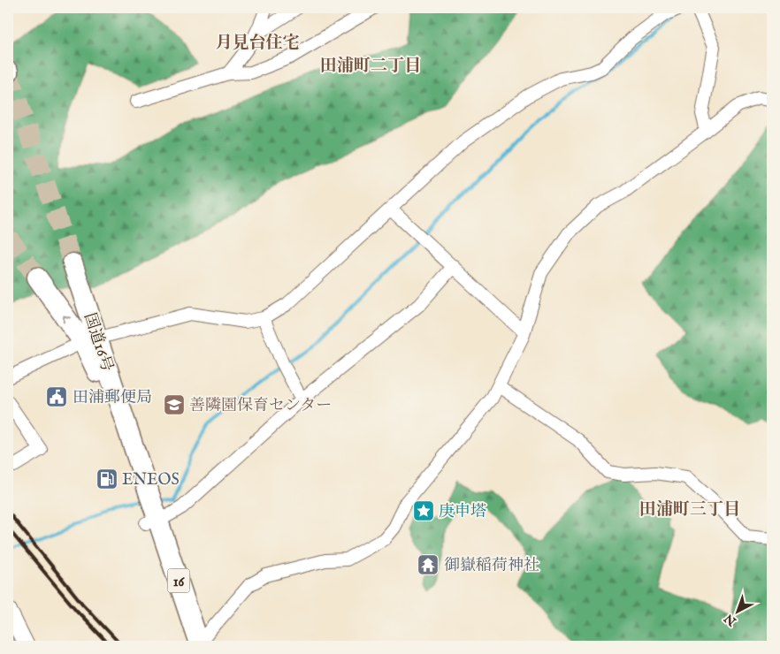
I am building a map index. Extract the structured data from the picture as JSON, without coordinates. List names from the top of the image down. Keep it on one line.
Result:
{"streets":{"highway":["国道16号","16"]},"districts":["月見台住宅","田浦町二丁目","田浦町三丁目"],"places":{"public building":["田浦郵便局"],"school or university":["善隣園保育センター"],"fuel station":["ENEOS"],"place":["庚申塔"],"temple":["御嶽稲荷神社"]},"north":"bottom left"}
